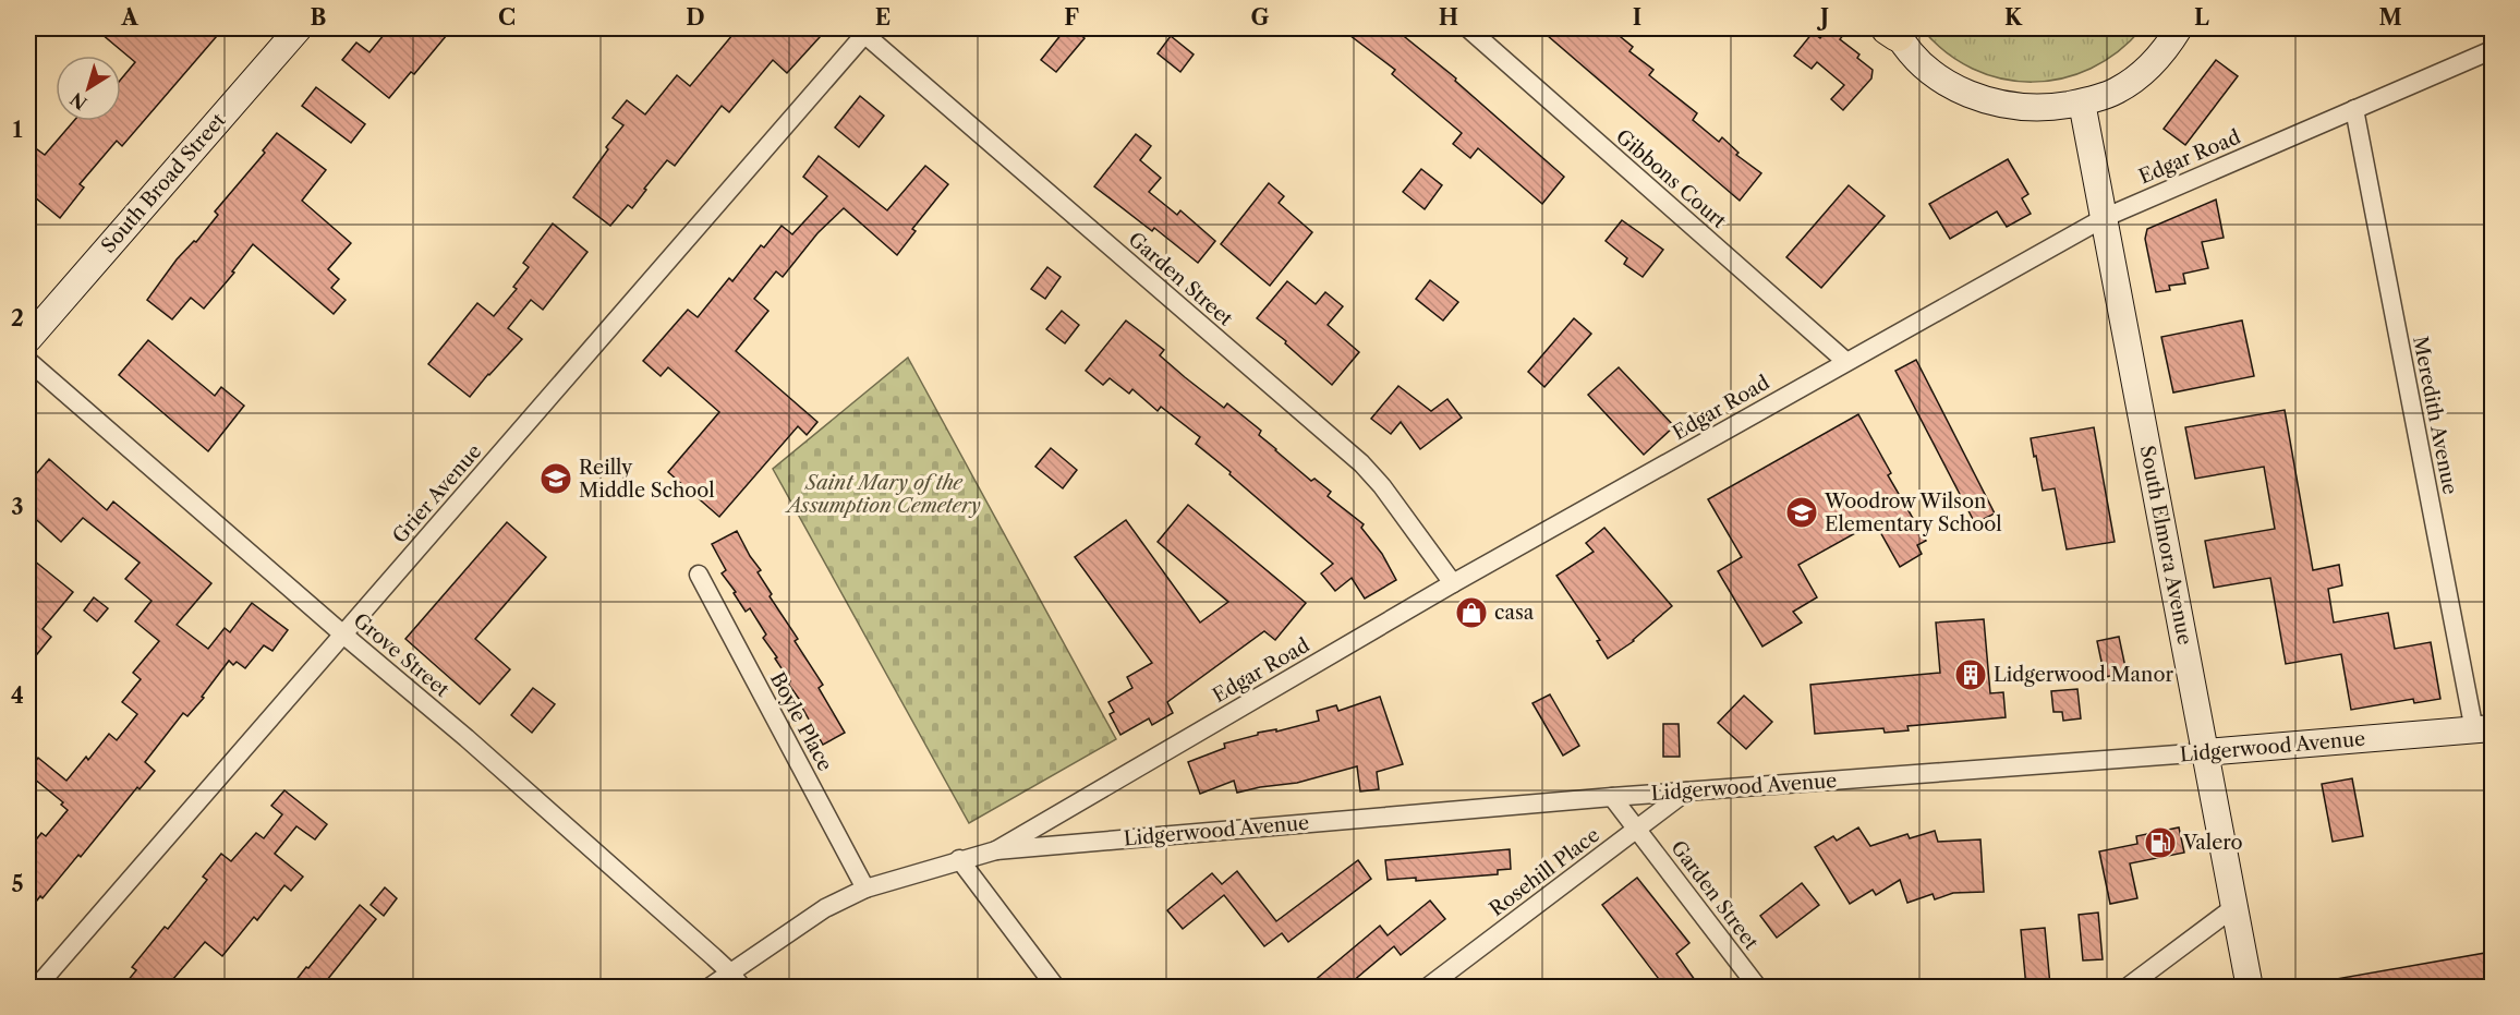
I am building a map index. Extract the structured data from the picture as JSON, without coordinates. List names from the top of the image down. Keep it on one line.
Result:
{"streets":{"main road":["South Broad Street","South Elmora Avenue","Lidgerwood Avenue"],"street":["Edgar Road","Gibbons Court","Garden Street","Meredith Avenue","Grier Avenue","Grove Street","Boyle Place","Rosehill Place"]},"crossings":[["Edgar Road","Gibbons Court"],["Edgar Road","Garden Street"],["Edgar Road","Meredith Avenue"],["Edgar Road","South Elmora Avenue"],["Edgar Road","Lidgerwood Avenue"],["Garden Street","Grier Avenue"],["Garden Street","Lidgerwood Avenue"],["Garden Street","Rosehill Place"],["Meredith Avenue","Lidgerwood Avenue"],["Grier Avenue","Grove Street"],["South Elmora Avenue","Lidgerwood Avenue"],["Lidgerwood Avenue","Rosehill Place"]],"parks":["Saint Mary of the Assumption Cemetery"],"places":{"school or university":["Reilly Middle School","Woodrow Wilson Elementary School"],"shop":["casa"],"building":["Lidgerwood Manor"],"fuel station":["Valero"]},"north":"bottom left","grid":{"columns":["A","B","C","D","E","F","G","H","I","J","K","L","M"],"rows":["1","2","3","4","5"]}}
